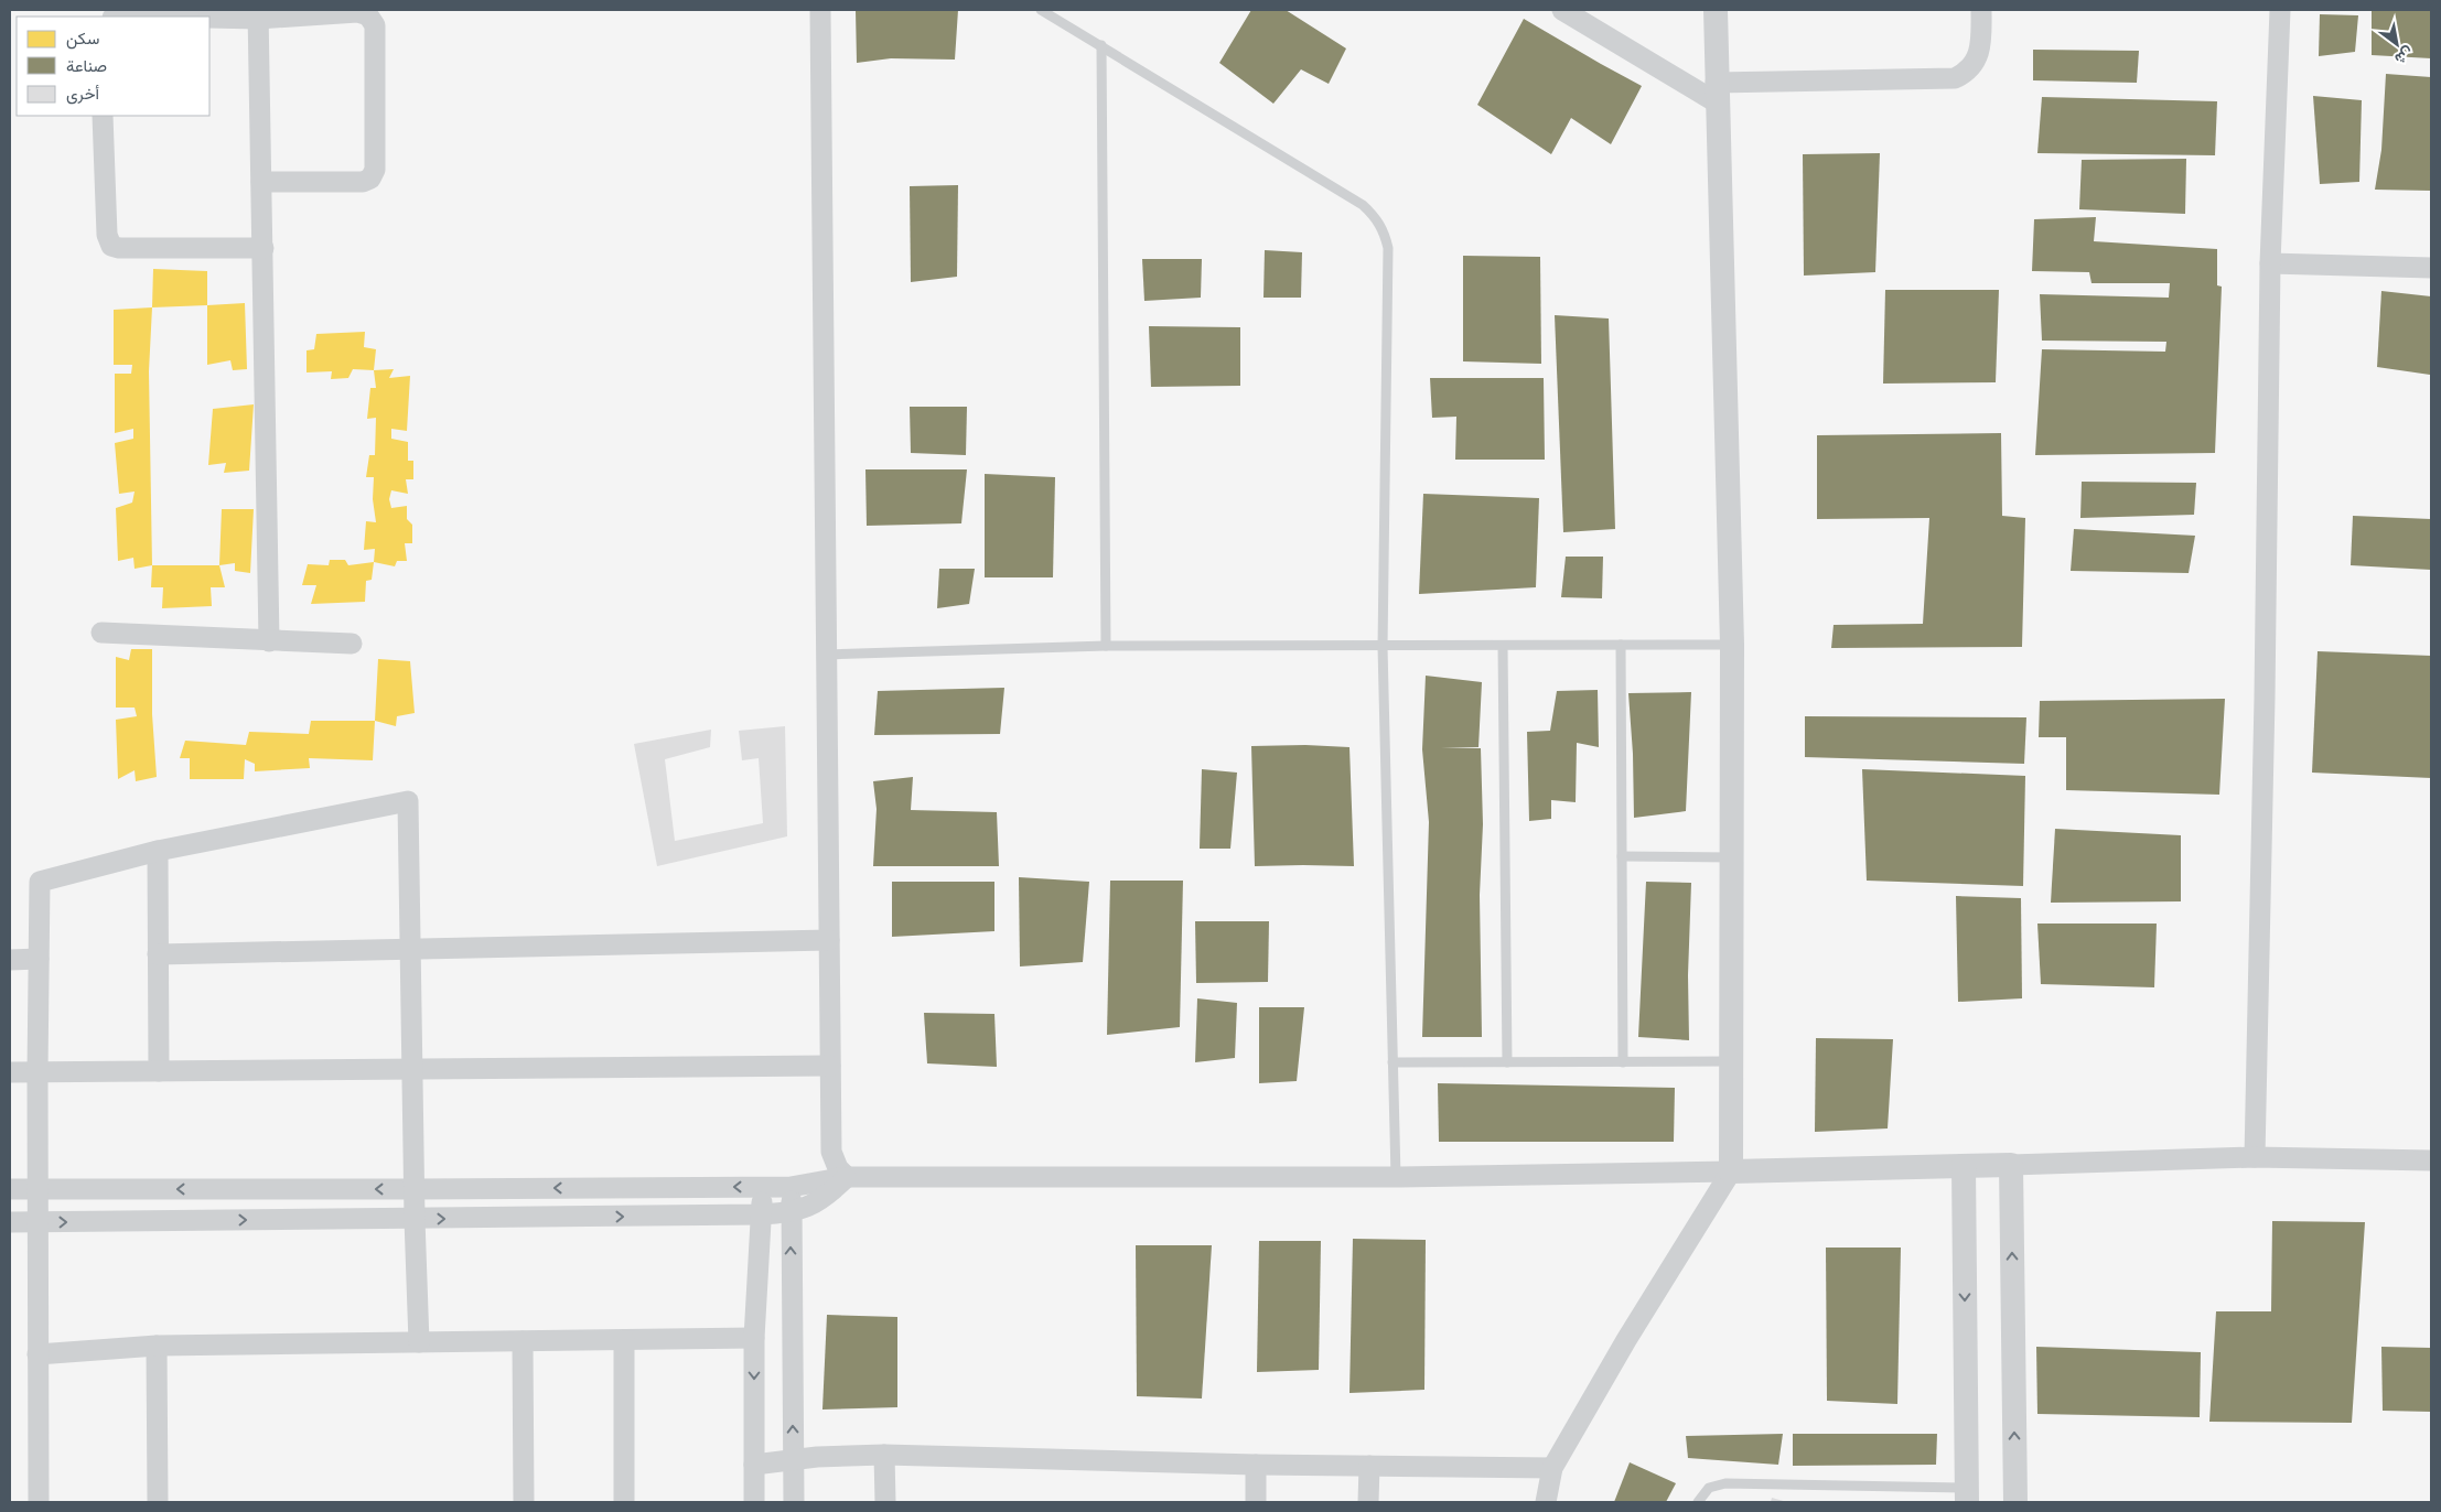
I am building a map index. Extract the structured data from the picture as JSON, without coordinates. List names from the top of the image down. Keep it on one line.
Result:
{"legend":["سكن","صناعة","أخرى"],"north":"bottom right"}
